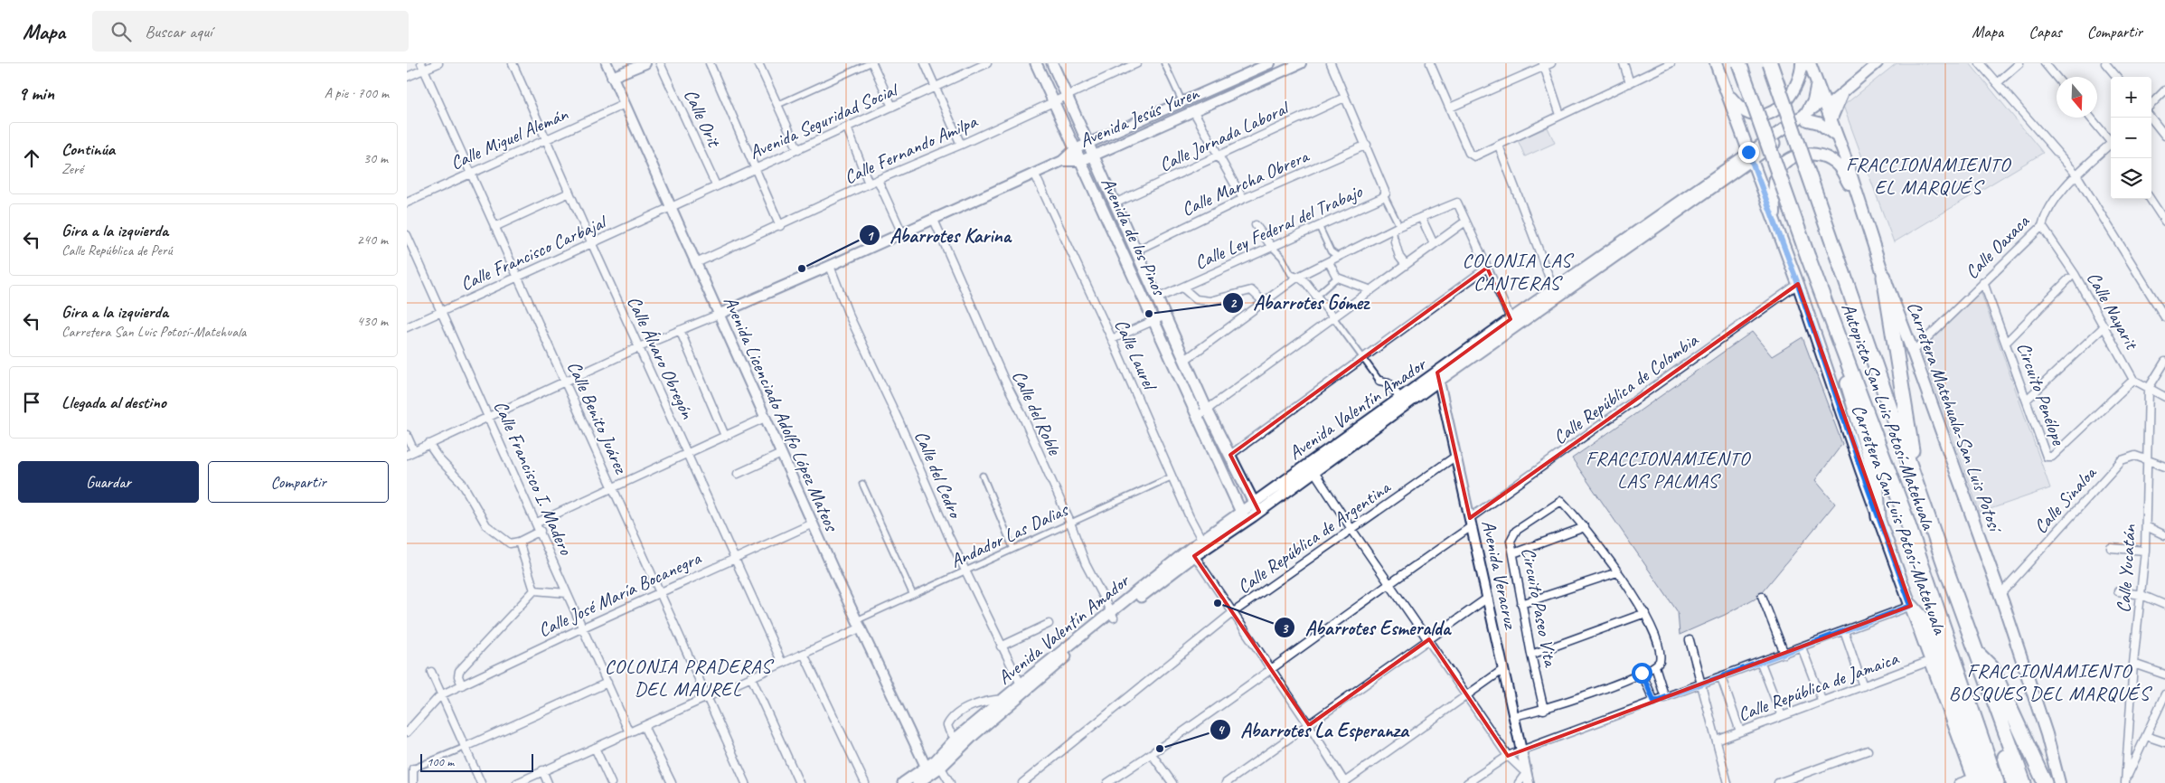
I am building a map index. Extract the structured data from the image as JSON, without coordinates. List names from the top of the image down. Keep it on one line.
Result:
{"streets":{"highway":["Autopista San Luis Potosí-Matehuala"],"main road":["Avenida de los Pinos","Avenida Valentín Amador","Carretera Matehuala-San Luis Potosí","Carretera San Luis Potosí-Matehuala"],"street":["Avenida Jesús Yuren","Calle Orit","Avenida Seguridad Social","Calle Jornada Laboral","Calle Miguel Alemán","Calle Fernando Amilpa","Calle Marcha Obrera","Calle Ley Federal del Trabajo","Calle Oaxaca","Calle Francisco Carbajal","Calle Nayarit","Calle Laurel","Calle Álvaro Obregón","Calle República de Colombia","Circuito Penélope","Calle del Roble","Avenida Licenciado Adolfo López Mateos","Calle Benito Juárez","Calle del Cedro","Calle Francisco I. Madero","Calle Sinaloa","Andador Las Dalias","Calle República de Argentina","Calle Yucatán","Avenida Veracruz","Calle José María Bocanegra","Circuito Paseo Vita","Calle República de Jamaica"]},"crossings":[["Avenida Jesús Yuren","Avenida de los Pinos"],["Avenida Jesús Yuren","Calle Laurel"],["Avenida Jesús Yuren","Calle del Roble"],["Avenida Jesús Yuren","Avenida Licenciado Adolfo López Mateos"],["Avenida Jesús Yuren","Calle del Cedro"],["Calle Orit","Avenida Seguridad Social"],["Avenida Seguridad Social","Calle Francisco Carbajal"],["Avenida Seguridad Social","Avenida Licenciado Adolfo López Mateos"],["Calle Jornada Laboral","Avenida de los Pinos"],["Calle Miguel Alemán","Calle Álvaro Obregón"],["Calle Miguel Alemán","Avenida Licenciado Adolfo López Mateos"],["Calle Miguel Alemán","Calle Benito Juárez"],["Calle Fernando Amilpa","Avenida de los Pinos"],["Calle Fernando Amilpa","Avenida Licenciado Adolfo López Mateos"],["Calle Marcha Obrera","Avenida de los Pinos"],["Calle Ley Federal del Trabajo","Avenida de los Pinos"],["Avenida de los Pinos","Avenida Valentín Amador"],["Calle Oaxaca","Calle Nayarit"],["Calle Oaxaca","Circuito Penélope"],["Calle Oaxaca","Carretera Matehuala-San Luis Potosí"],["Calle Francisco Carbajal","Calle Álvaro Obregón"],["Calle Francisco Carbajal","Avenida Licenciado Adolfo López Mateos"],["Calle Francisco Carbajal","Calle Benito Juárez"],["Calle Francisco Carbajal","Calle Francisco I. Madero"],["Calle Nayarit","Circuito Penélope"],["Calle Laurel","Avenida Valentín Amador"],["Calle Laurel","Andador Las Dalias"],["Calle Álvaro Obregón","Calle José María Bocanegra"],["Calle República de Colombia","Carretera San Luis Potosí-Matehuala"],["Calle República de Colombia","Avenida Veracruz"],["Avenida Valentín Amador","Calle del Roble"],["Avenida Valentín Amador","Avenida Licenciado Adolfo López Mateos"],["Avenida Valentín Amador","Carretera Matehuala-San Luis Potosí"],["Avenida Valentín Amador","Calle del Cedro"],["Avenida Valentín Amador","Carretera San Luis Potosí-Matehuala"],["Avenida Valentín Amador","Avenida Veracruz"],["Calle del Roble","Andador Las Dalias"],["Avenida Licenciado Adolfo López Mateos","Andador Las Dalias"],["Avenida Licenciado Adolfo López Mateos","Calle José María Bocanegra"],["Carretera Matehuala-San Luis Potosí","Calle Sinaloa"],["Calle Benito Juárez","Calle José María Bocanegra"],["Calle del Cedro","Andador Las Dalias"],["Calle Francisco I. Madero","Calle José María Bocanegra"],["Calle Sinaloa","Calle Yucatán"],["Carretera San Luis Potosí-Matehuala","Calle República de Jamaica"],["Calle República de Argentina","Avenida Veracruz"]],"districts":["FRACCIONAMIENTO EL MARQUÉS","COLONIA LAS CANTERAS","FRACCIONAMIENTO LAS PALMAS","COLONIA PRADERAS DEL MAUREL","FRACCIONAMIENTO BOSQUES DEL MARQUÉS"],"places":["Abarrotes Karina","Abarrotes Gómez","Abarrotes Esmeralda","Abarrotes La Esperanza"],"scale_bar":"100 m","north":"bottom","page":{"header":"Mapa","search":"Buscar aquí","nav":["Mapa","Capas","Compartir"],"heading":["9 min","A pie · 700 m"],"map_buttons":["+","−"],"list":[["Continúa","Zeré","30 m"],["Gira a la izquierda","Calle República de Perú","240 m"],["Gira a la izquierda","Carretera San Luis Potosí-Matehuala","430 m"],"Llegada al destino"],"buttons":["Guardar","Compartir"],"scale":"100 m"}}
